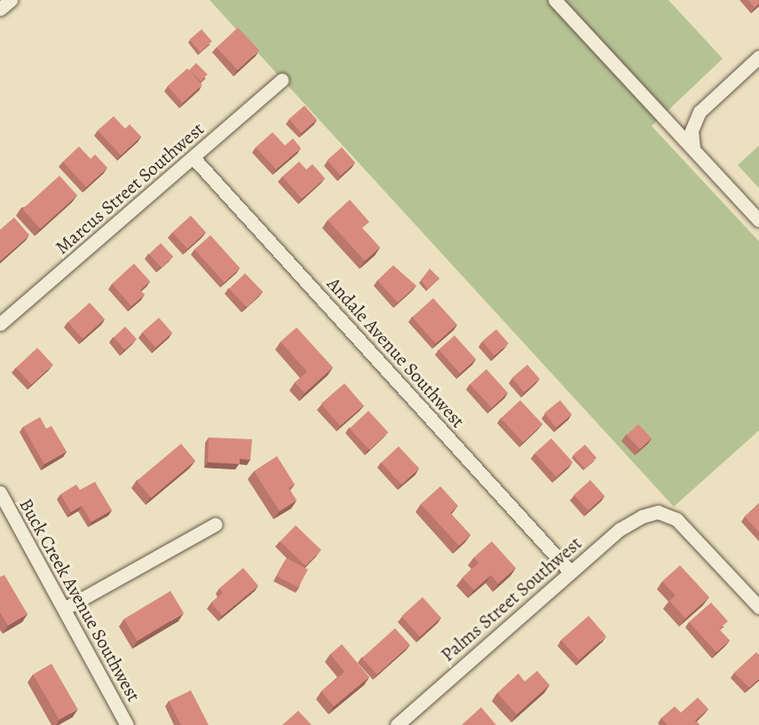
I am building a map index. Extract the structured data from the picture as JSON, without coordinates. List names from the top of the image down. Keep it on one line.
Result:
{"streets":{"street":["Marcus Street Southwest","Andale Avenue Southwest","Palms Street Southwest","Buck Creek Avenue Southwest"]},"crossings":[["Marcus Street Southwest","Andale Avenue Southwest"],["Andale Avenue Southwest","Palms Street Southwest"]]}
